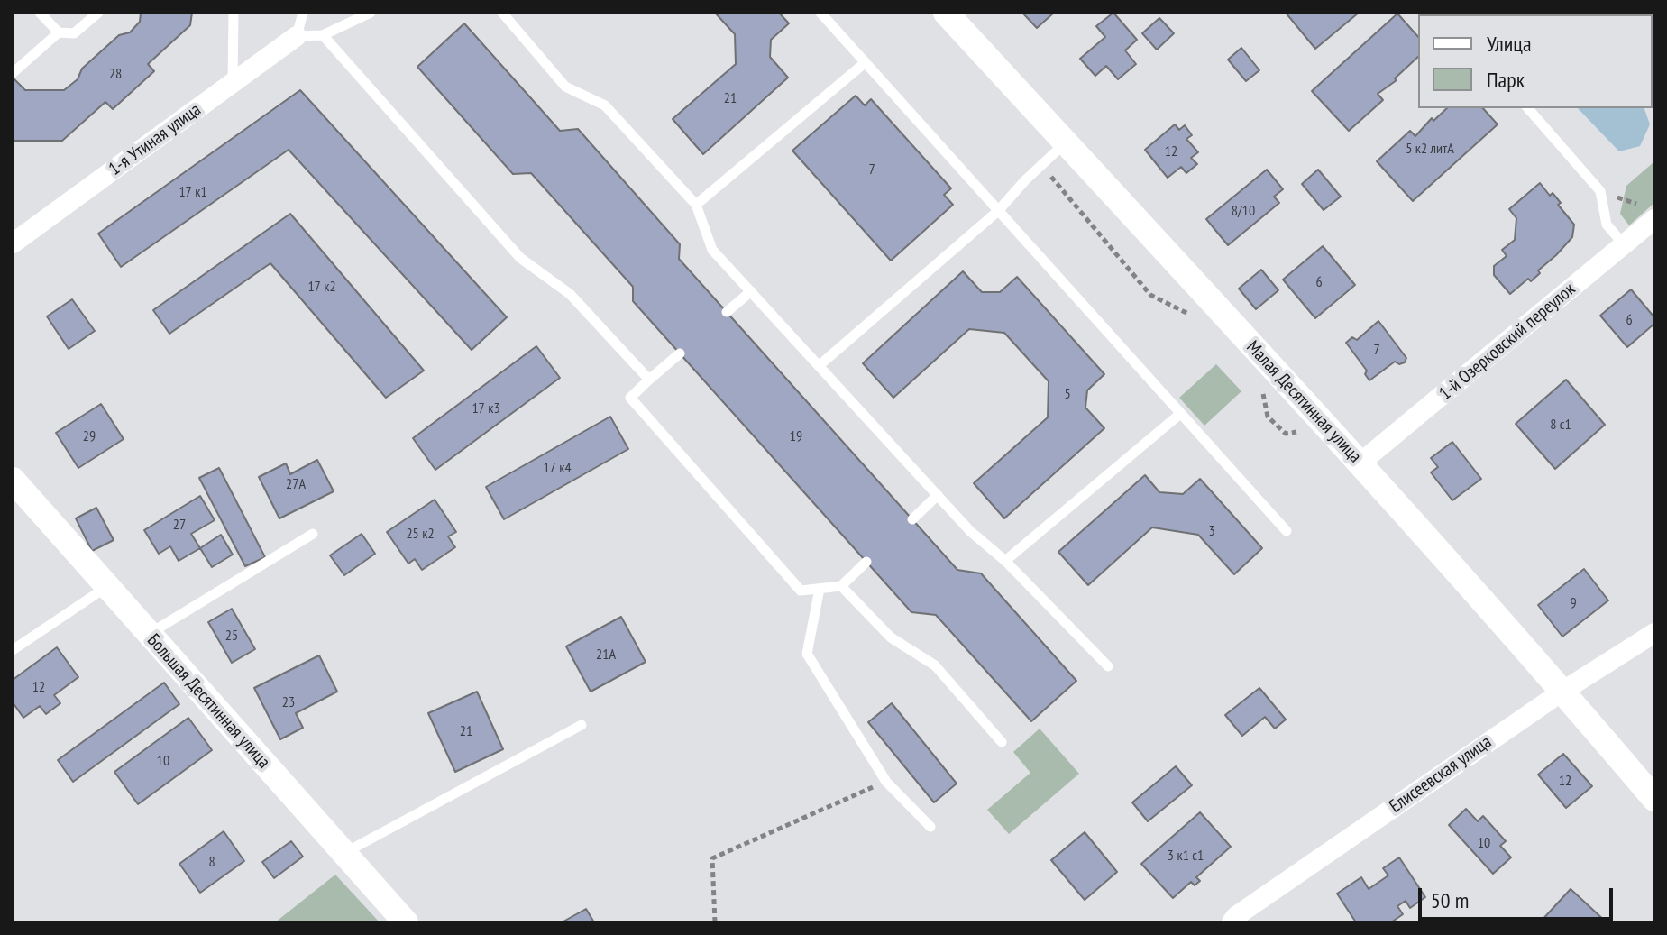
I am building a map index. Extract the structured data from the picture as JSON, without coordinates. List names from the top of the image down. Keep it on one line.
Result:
{"streets":{"street":["1-я Утиная улица","1-й Озерковский переулок","Малая Десятинная улица","Большая Десятинная улица","Елисеевская улица"]},"crossings":[["1-й Озерковский переулок","Малая Десятинная улица"],["Малая Десятинная улица","Елисеевская улица"]],"house_numbers":["28","21","5 к2 литА","12","7","17 к1","8/10","6","17 к2","6","7","5","17 к3","8 с1","29","19","17 к4","27А","27","3","25 к2","9","25","21А","12","23","21","10","12","10","3 к1 с1","8"],"legend":["Улица","Парк"],"scale_bar":"50 m"}
